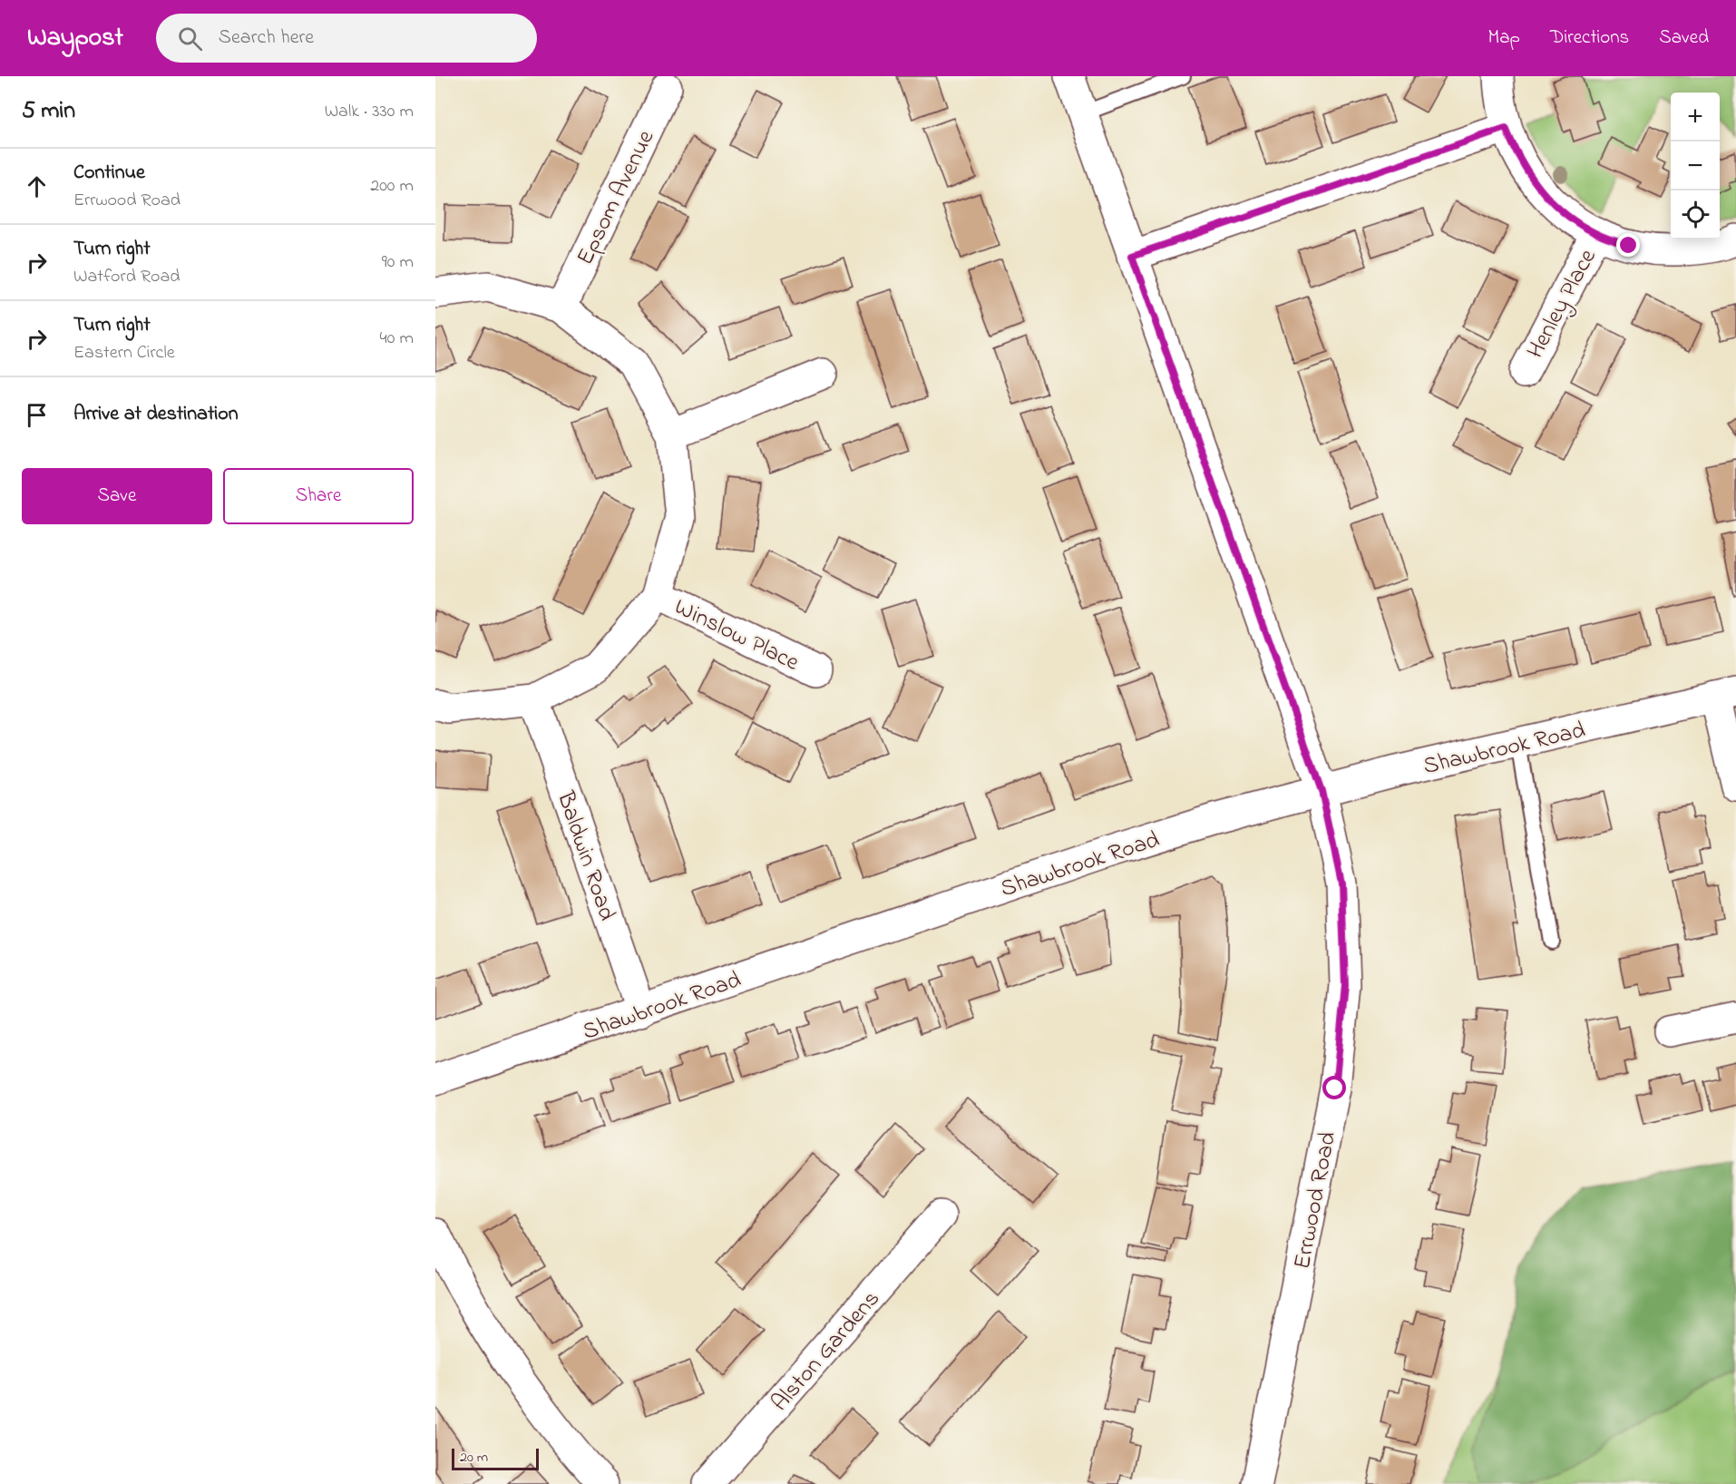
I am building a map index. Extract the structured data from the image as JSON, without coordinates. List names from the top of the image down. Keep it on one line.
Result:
{"streets":{"street":["Epsom Avenue","Henley Place","Winslow Place","Shawbrook Road","Baldwin Road","Errwood Road","Alston Gardens"]},"crossings":[["Shawbrook Road","Baldwin Road"],["Shawbrook Road","Errwood Road"]],"scale_bar":"20 m","page":{"header":"Waypost","search":"Search here","nav":["Map","Directions","Saved"],"heading":["5 min","Walk · 330 m"],"map_buttons":["+","−"],"list":[["Continue","Errwood Road","200 m"],["Turn right","Watford Road","90 m"],["Turn right","Eastern Circle","40 m"],"Arrive at destination"],"buttons":["Save","Share"],"scale":"20 m"}}
